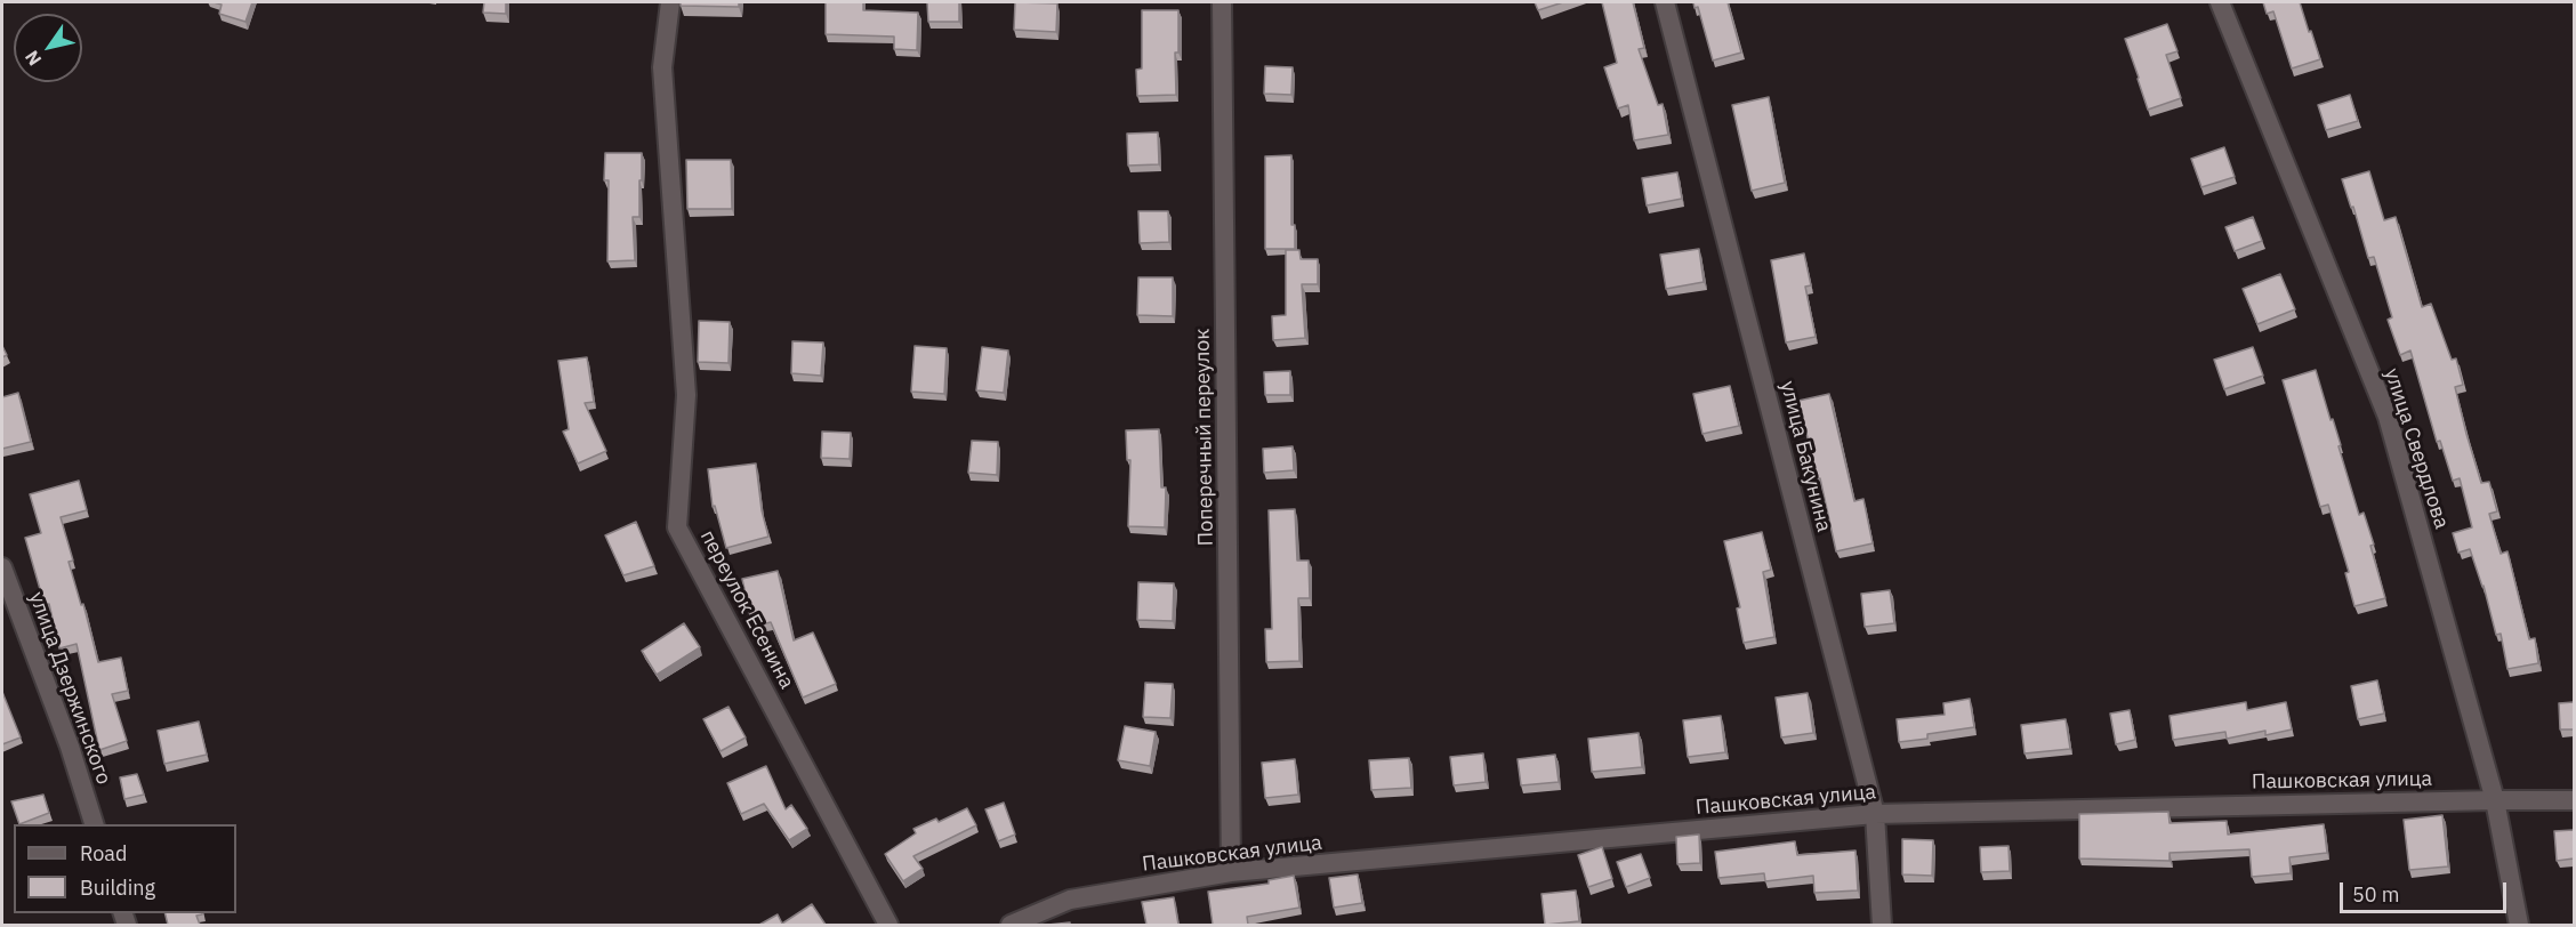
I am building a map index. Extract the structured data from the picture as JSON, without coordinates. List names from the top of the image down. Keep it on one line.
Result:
{"streets":{"street":["Поперечный переулок","улица Свердлова","улица Бакунина","переулок Есенина","улица Дзержинского","Пашковская улица"]},"crossings":[["Поперечный переулок","Пашковская улица"],["улица Свердлова","Пашковская улица"],["улица Бакунина","Пашковская улица"]],"legend":["Road","Building"],"scale_bar":"50 m","north":"bottom left"}
